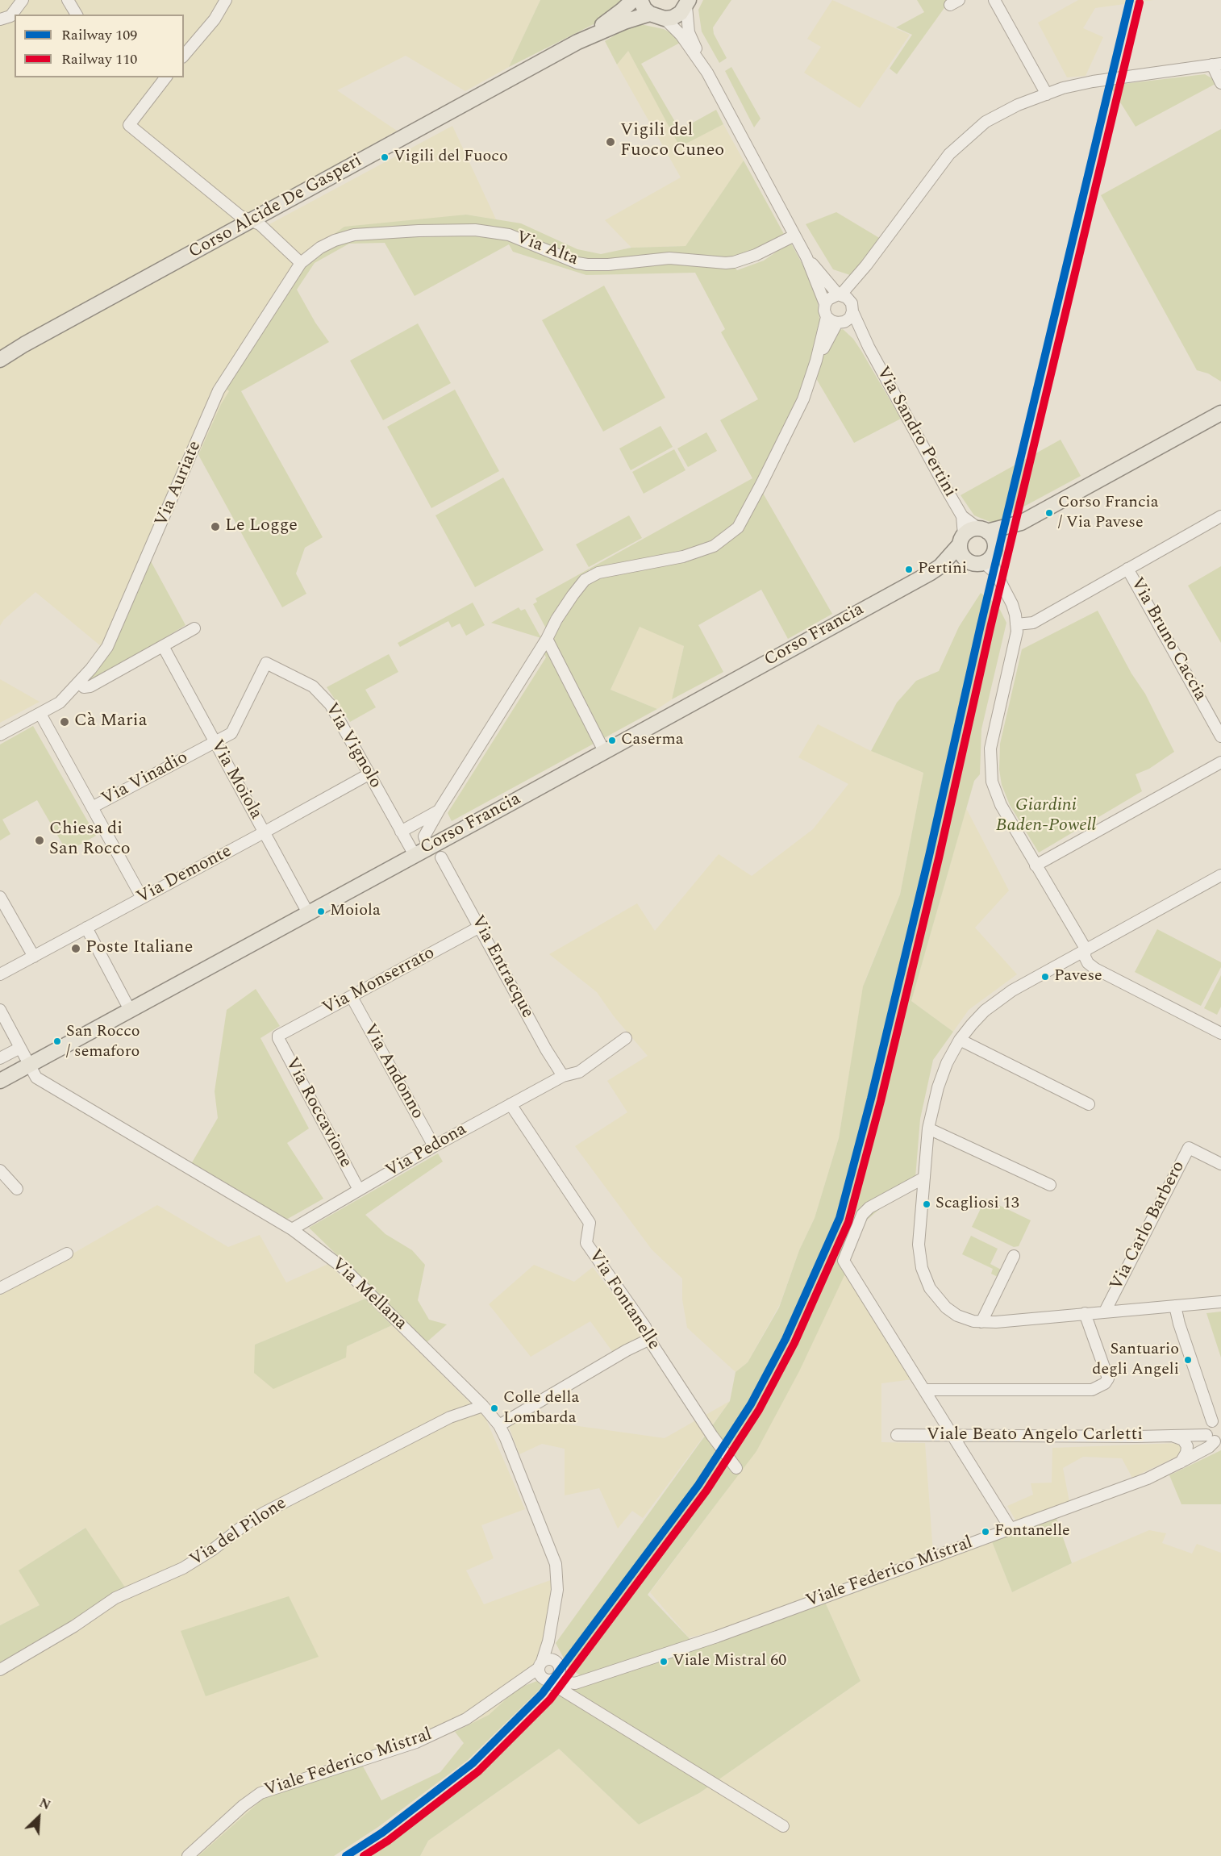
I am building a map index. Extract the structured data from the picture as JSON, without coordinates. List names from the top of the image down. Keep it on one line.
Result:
{"streets":{"main road":["Corso Alcide De Gasperi","Corso Francia"],"street":["Via Alta","Via Sandro Pertini","Via Auriate","Via Bruno Caccia","Via Vignolo","Via Vinadio","Via Moiola","Via Demonte","Via Entracque","Via Monserrato","Via Andonno","Via Roccavione","Via Pedona","Via Carlo Barbero","Via Mellana","Via Fontanelle","Viale Beato Angelo Carletti","Via del Pilone","Viale Federico Mistral"]},"crossings":[["Via Alta","Via Auriate"],["Via Sandro Pertini","Corso Francia"],["Corso Francia","Via Vignolo"],["Corso Francia","Via Moiola"],["Corso Francia","Via Mellana"],["Via Vignolo","Via Vinadio"],["Via Vignolo","Via Demonte"],["Via Vinadio","Via Moiola"],["Via Moiola","Via Demonte"],["Via Entracque","Via Monserrato"],["Via Entracque","Via Pedona"],["Via Monserrato","Via Andonno"],["Via Monserrato","Via Roccavione"],["Via Andonno","Via Pedona"],["Via Roccavione","Via Pedona"],["Via Pedona","Via Mellana"],["Via Pedona","Via Fontanelle"],["Via Mellana","Via del Pilone"],["Via Mellana","Viale Federico Mistral"],["Viale Beato Angelo Carletti","Viale Federico Mistral"]],"parks":["Giardini Baden-Powell"],"places":["Vigili del Fuoco Cuneo","Vigili del Fuoco","Corso Francia / Via Pavese","Le Logge","Pertini","Cà Maria","Caserma","Chiesa di San Rocco","Moiola","Poste Italiane","Pavese","San Rocco / semaforo","Scagliosi 13","Santuario degli Angeli","Colle della Lombarda","Fontanelle","Viale Mistral 60"],"lines":["rail line 109","rail line 110"],"legend":["Railway 109","Railway 110"],"north":"top right"}
